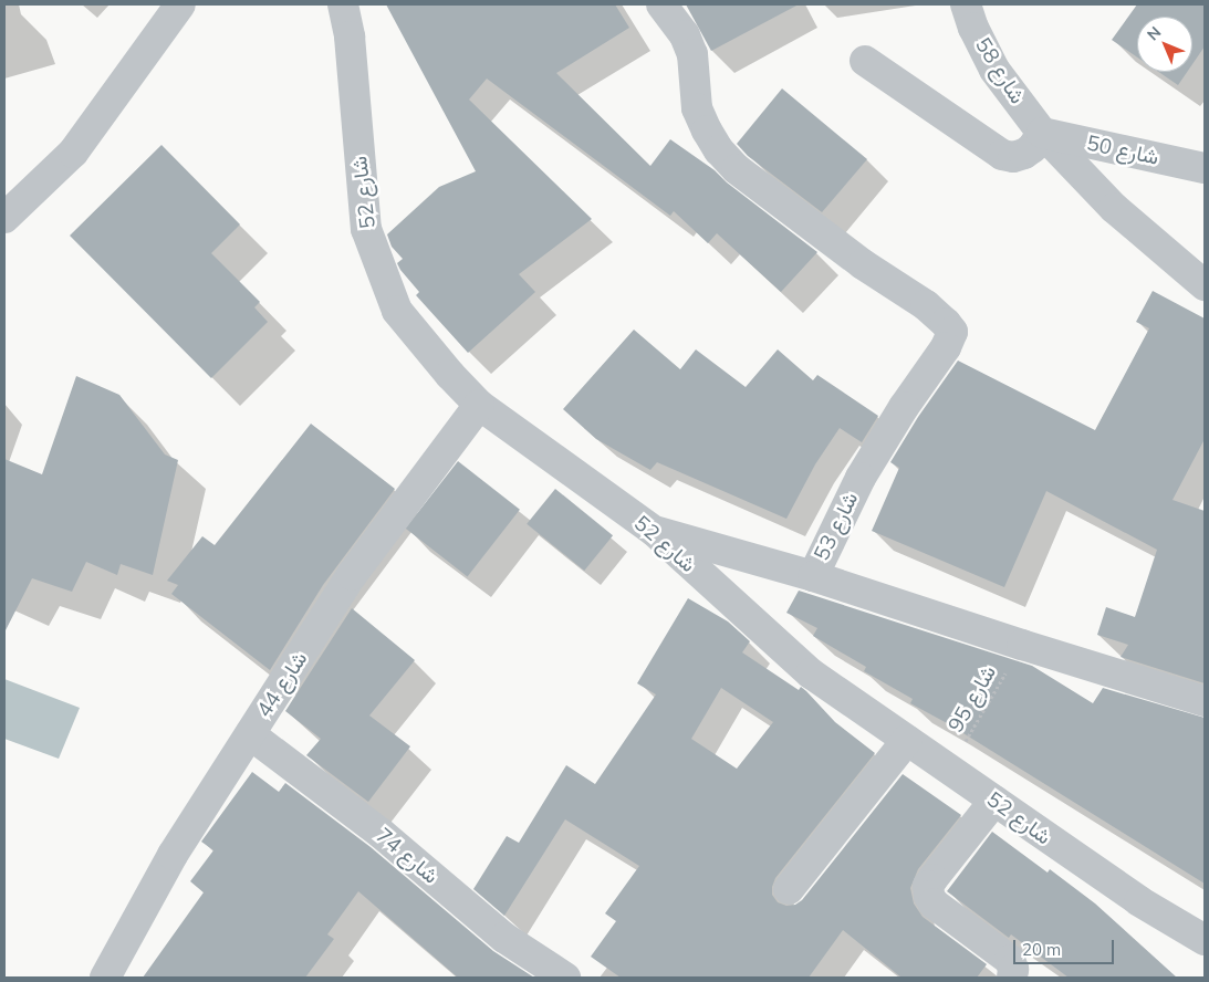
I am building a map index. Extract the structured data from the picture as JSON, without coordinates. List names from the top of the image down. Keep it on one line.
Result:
{"streets":{"street":["شارع 58","شارع 50","شارع 52","شارع 53","شارع 44","شارع 74"],"path":["شارع 95"]},"crossings":[["شارع 58","شارع 50"],["شارع 52","شارع 44"],["شارع 52","شارع 95"],["شارع 44","شارع 74"]],"scale_bar":"20 m","north":"top left"}
